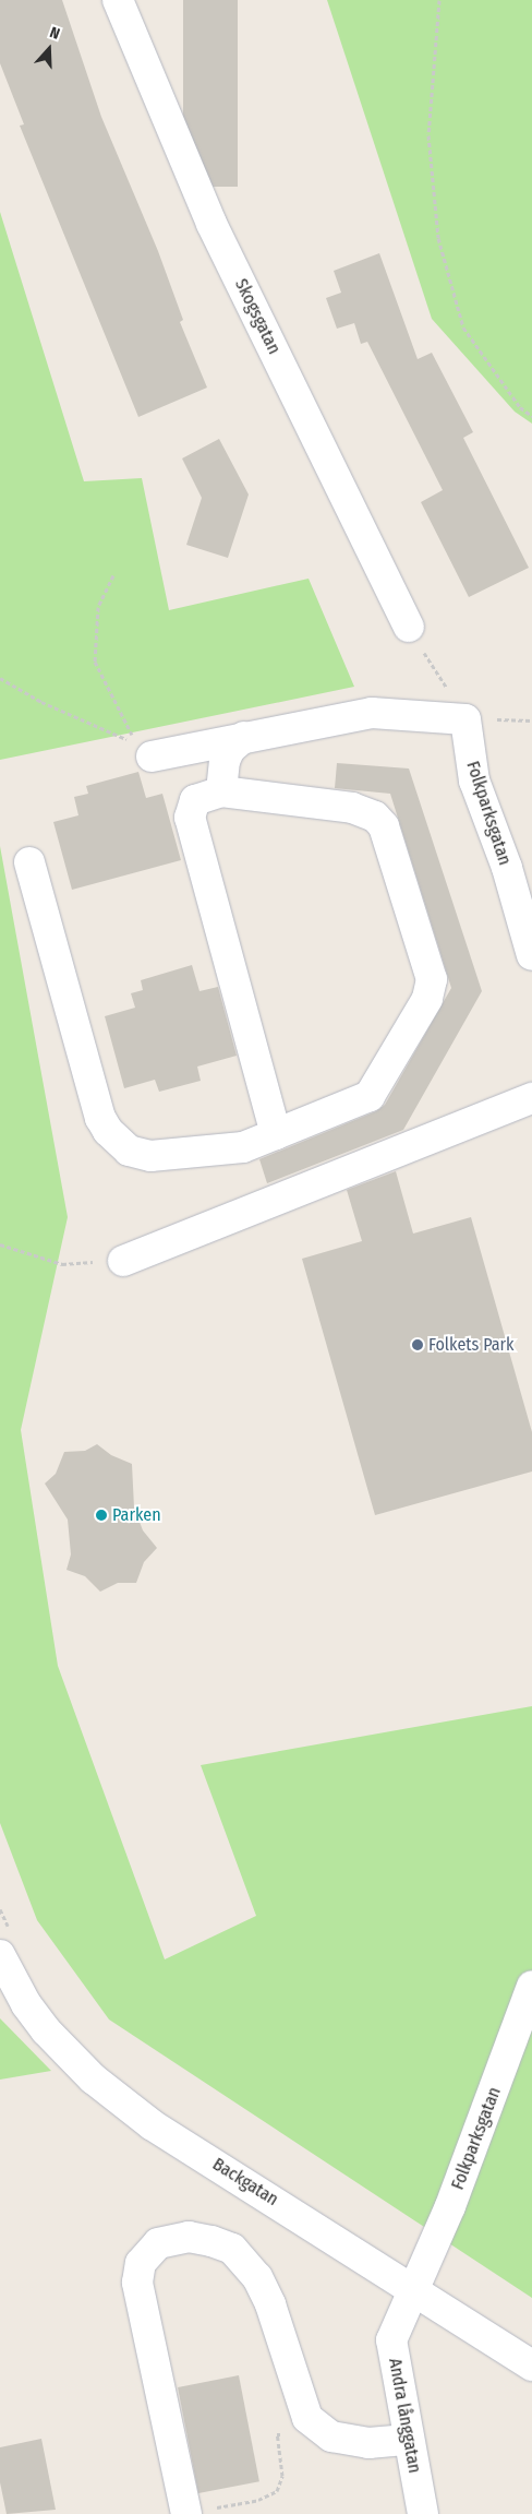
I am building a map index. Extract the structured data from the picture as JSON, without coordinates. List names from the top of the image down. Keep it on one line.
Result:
{"streets":{"street":["Skogsgatan","Folkparksgatan","Backgatan","Andra långgatan"]},"crossings":[["Folkparksgatan","Backgatan"],["Folkparksgatan","Andra långgatan"],["Backgatan","Andra långgatan"]],"places":["Folkets Park","Parken"],"north":"top"}
